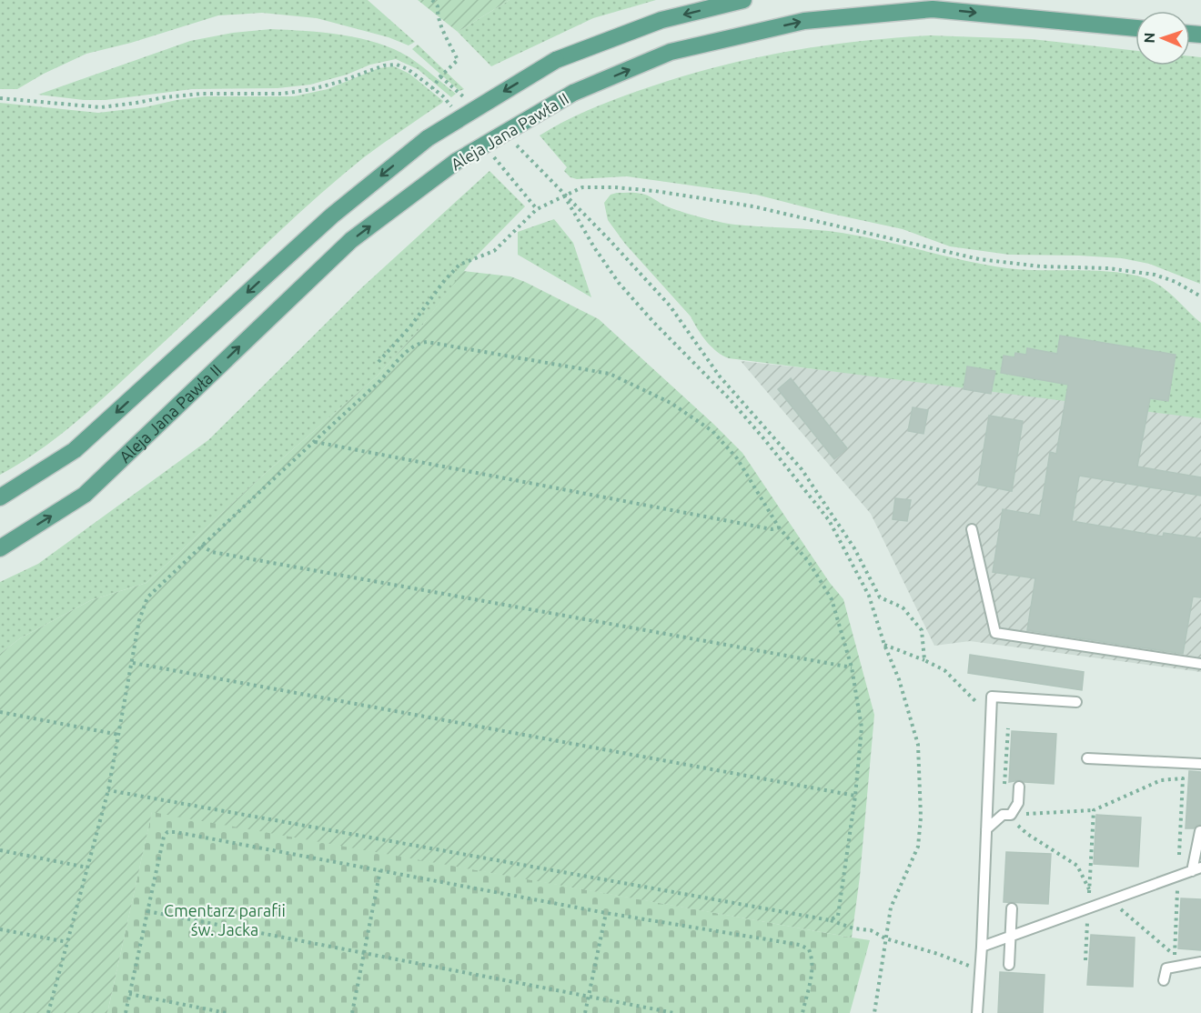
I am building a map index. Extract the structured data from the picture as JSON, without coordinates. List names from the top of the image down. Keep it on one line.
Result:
{"streets":{"main road":["Aleja Jana Pawła II"]},"parks":["Cmentarz parafii św. Jacka"],"north":"left"}
